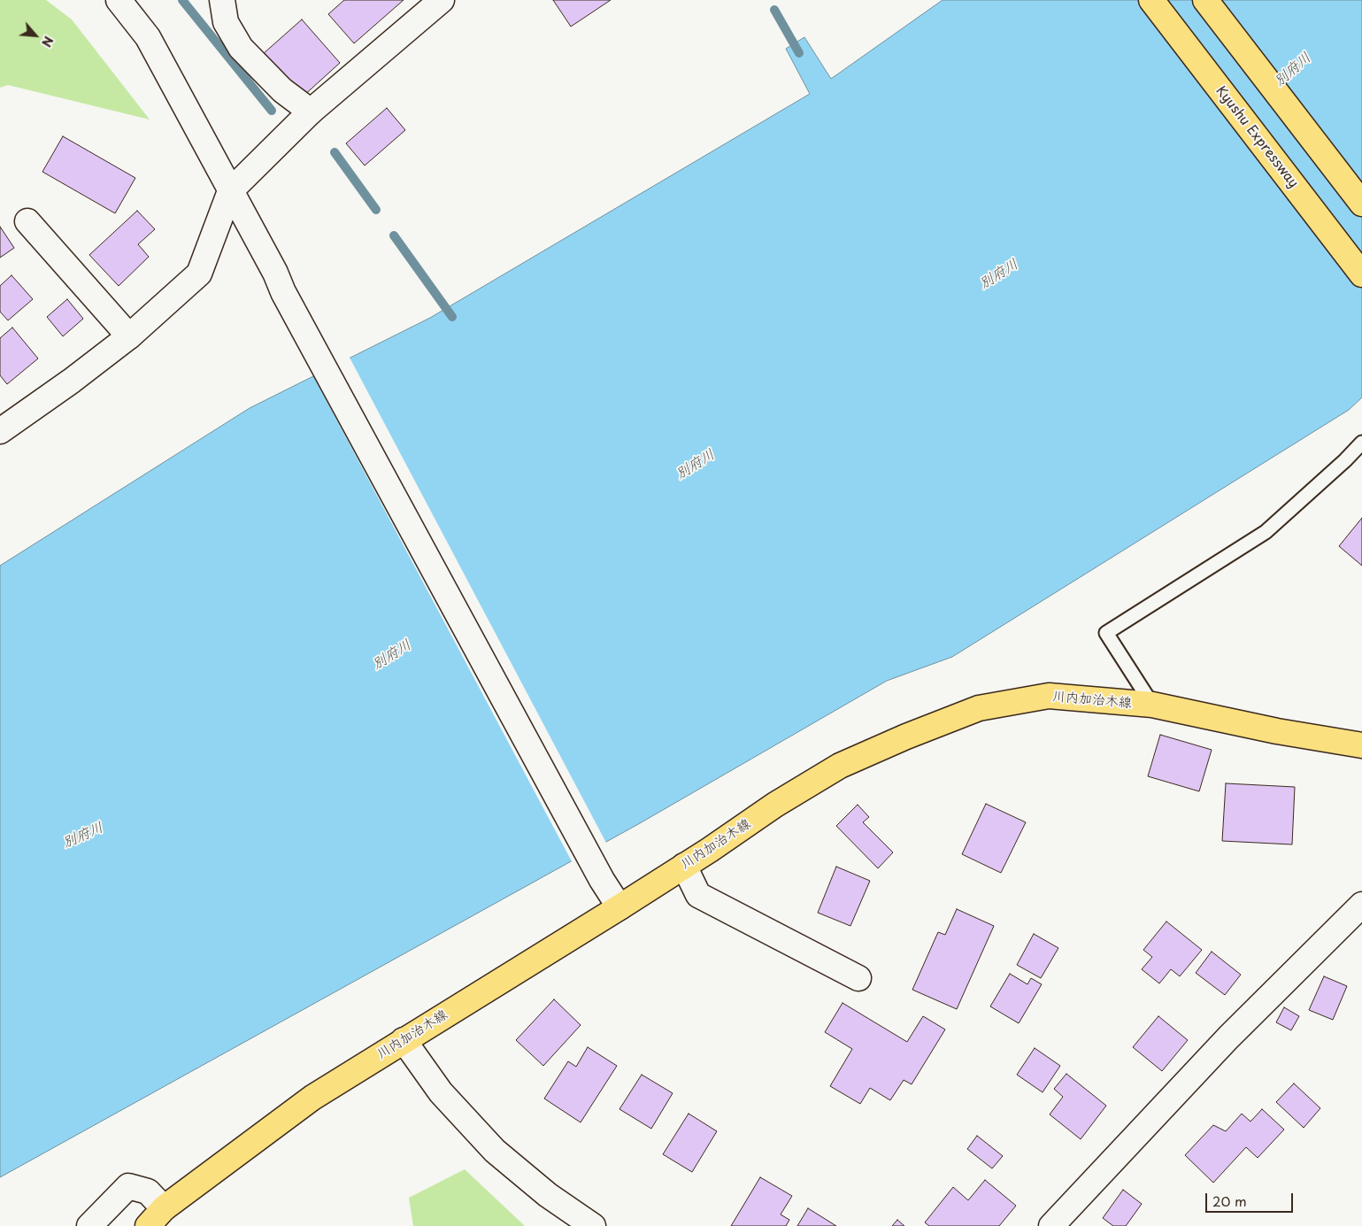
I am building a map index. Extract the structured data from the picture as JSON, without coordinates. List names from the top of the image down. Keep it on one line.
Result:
{"streets":{"main road":["Kyushu Expressway","川内加治木線"]},"water":["別府川"],"scale_bar":"20 m","north":"bottom right"}
